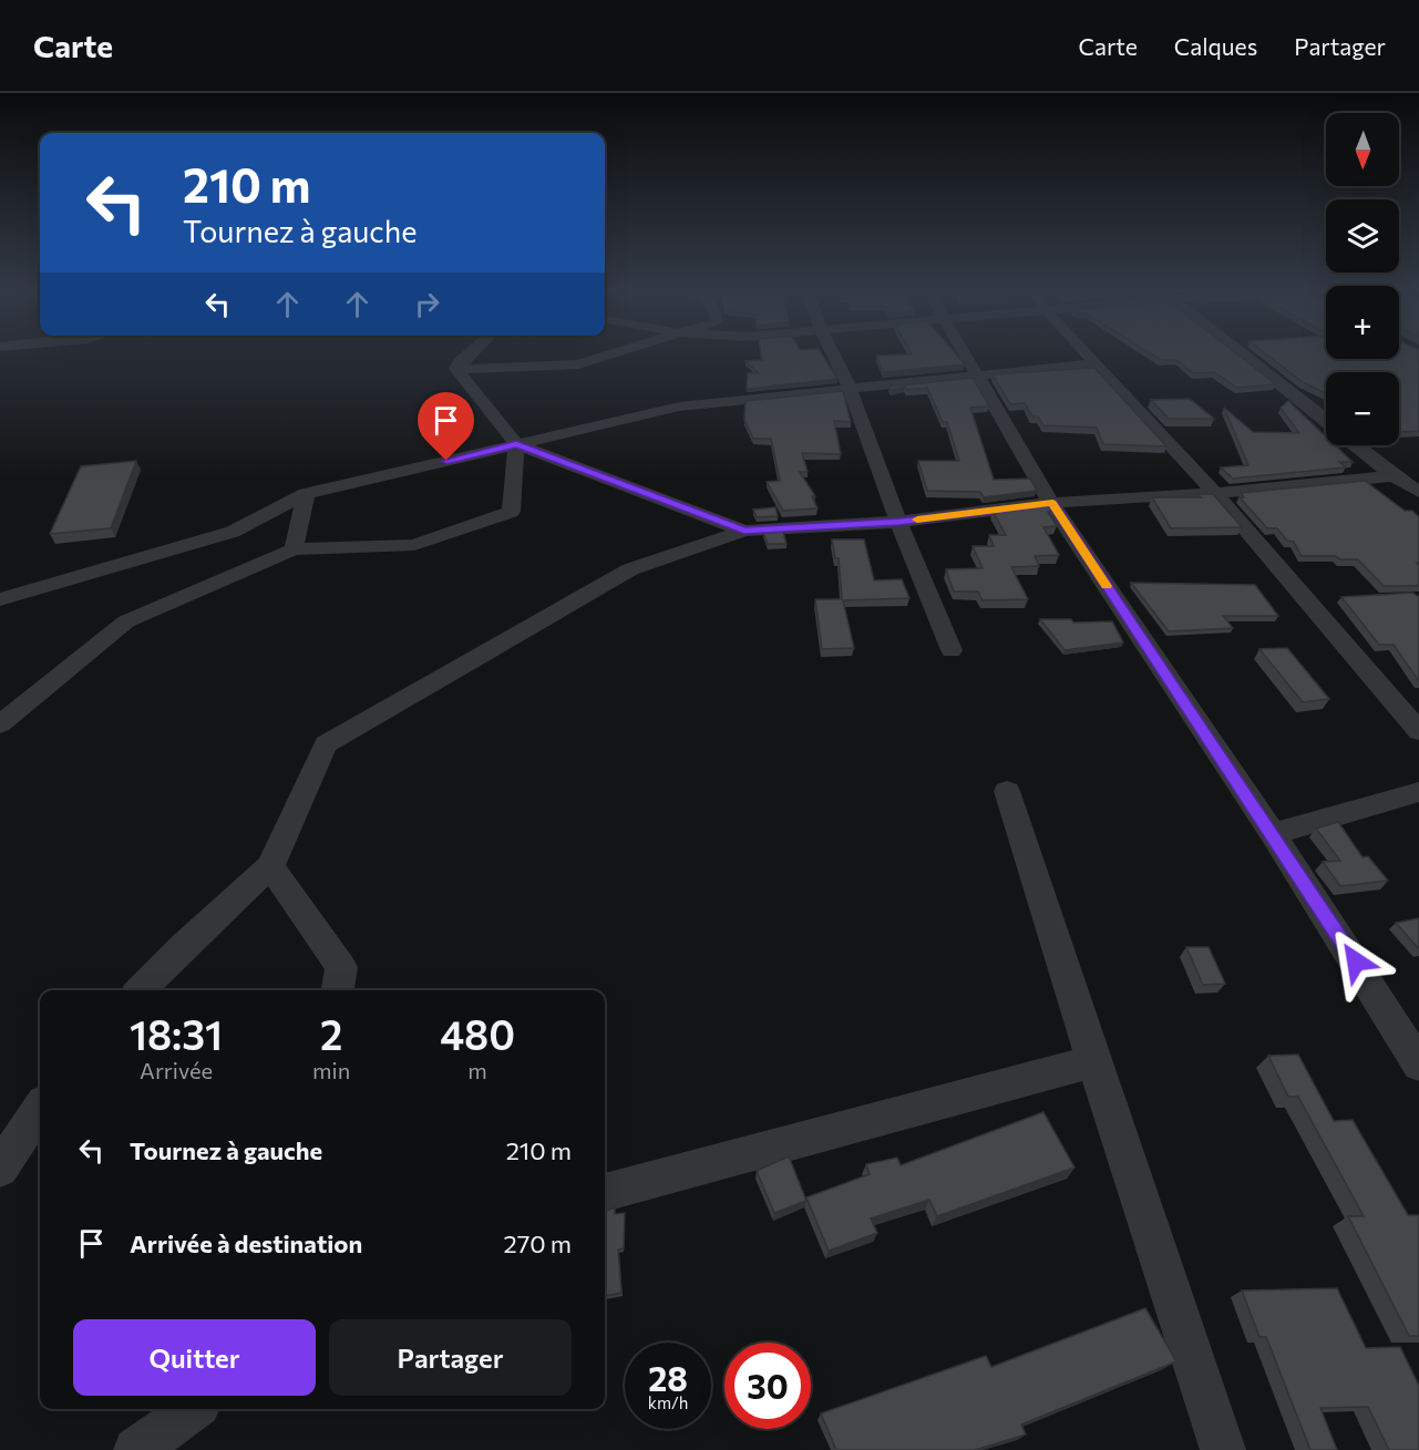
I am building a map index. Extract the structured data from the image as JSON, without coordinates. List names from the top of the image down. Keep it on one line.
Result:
{"north":"bottom","page":{"header":"Carte","nav":["Carte","Calques","Partager"],"map_buttons":["+","−"],"turn":["210 m","Tournez à gauche"],"eta":["18:31","Arrivée","2","min","480","m"],"list":[{"name":"Tournez à gauche","value":"210 m"},{"name":"Arrivée à destination","value":"270 m"}],"buttons":["Quitter","Partager"],"speed":"28 km/h","limit":"30"}}
